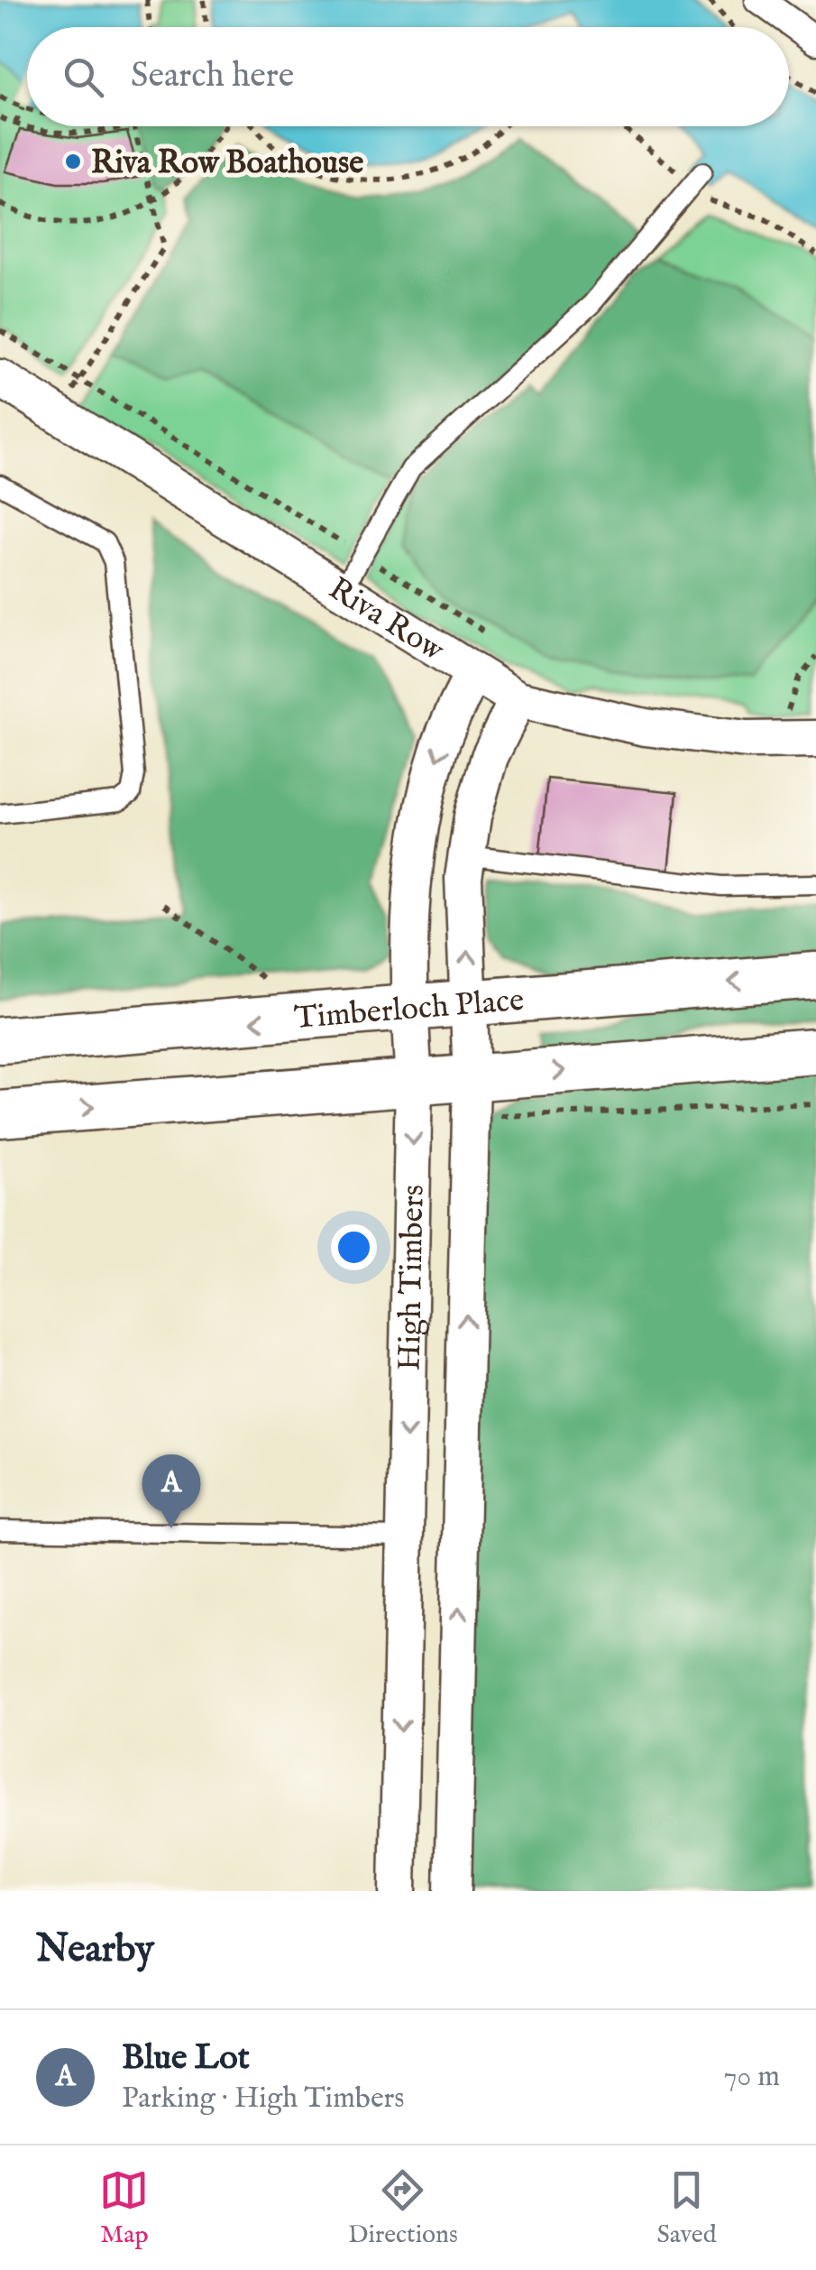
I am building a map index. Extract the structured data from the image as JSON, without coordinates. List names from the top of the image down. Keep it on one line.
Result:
{"streets":{"street":["Riva Row","Timberloch Place","High Timbers"]},"crossings":[["Riva Row","High Timbers"],["Timberloch Place","High Timbers"]],"places":["Riva Row Boathouse"],"page":{"search":"Search here","pins":"A","heading":"Nearby","list":[{"mark":"A","name":"Blue Lot","note":"Parking · High Timbers","value":"70 m"}],"nav":["Map","Directions","Saved"]}}
